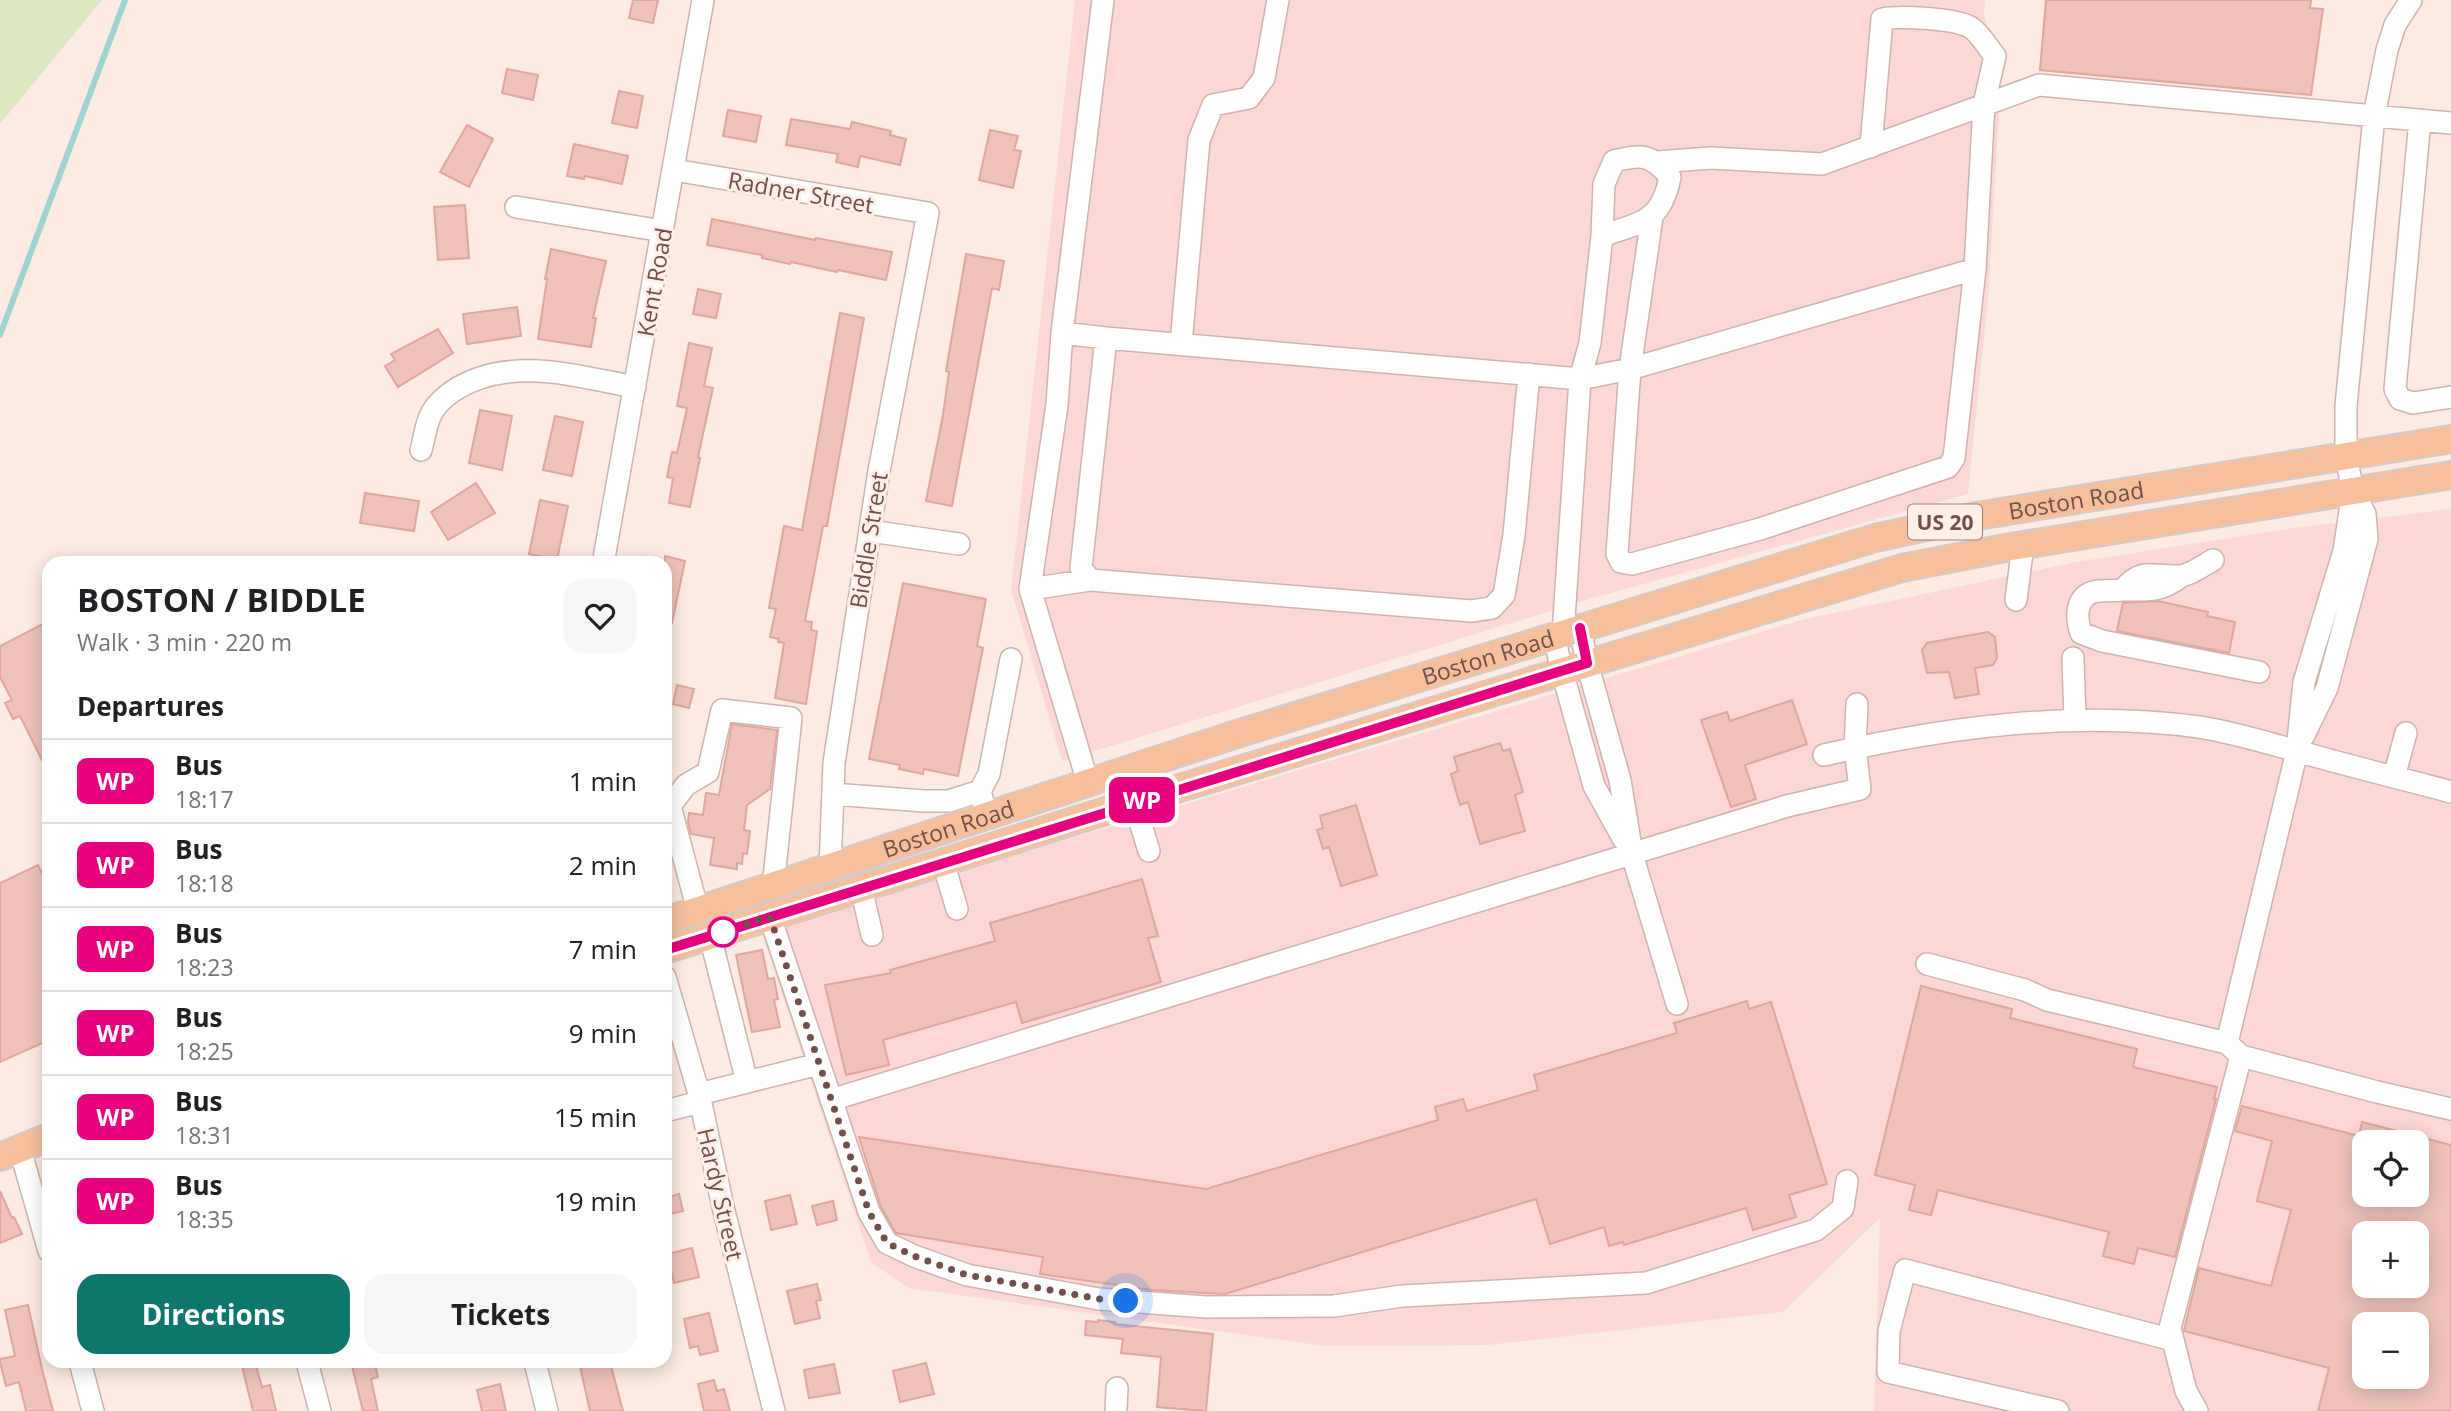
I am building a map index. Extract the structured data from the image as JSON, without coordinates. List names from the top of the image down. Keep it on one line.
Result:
{"streets":{"main road":["Boston Road","US 20"],"street":["Radner Street","Kent Road","Biddle Street","Hardy Street"]},"crossings":[["Radner Street","Kent Road"],["Radner Street","Biddle Street"],["Boston Road","Biddle Street"]],"lines":["bus line WP"],"page":{"on_map":"WP","heading":[["BOSTON / BIDDLE","Walk · 3 min · 220 m"],"Departures"],"list":[{"mark":"WP","name":"Bus","note":"18:17","value":"1 min"},{"mark":"WP","name":"Bus","note":"18:18","value":"2 min"},{"mark":"WP","name":"Bus","note":"18:23","value":"7 min"},{"mark":"WP","name":"Bus","note":"18:25","value":"9 min"},{"mark":"WP","name":"Bus","note":"18:31","value":"15 min"},{"mark":"WP","name":"Bus","note":"18:35","value":"19 min"}],"map_buttons":["+","−"],"buttons":["Directions","Tickets"]}}
